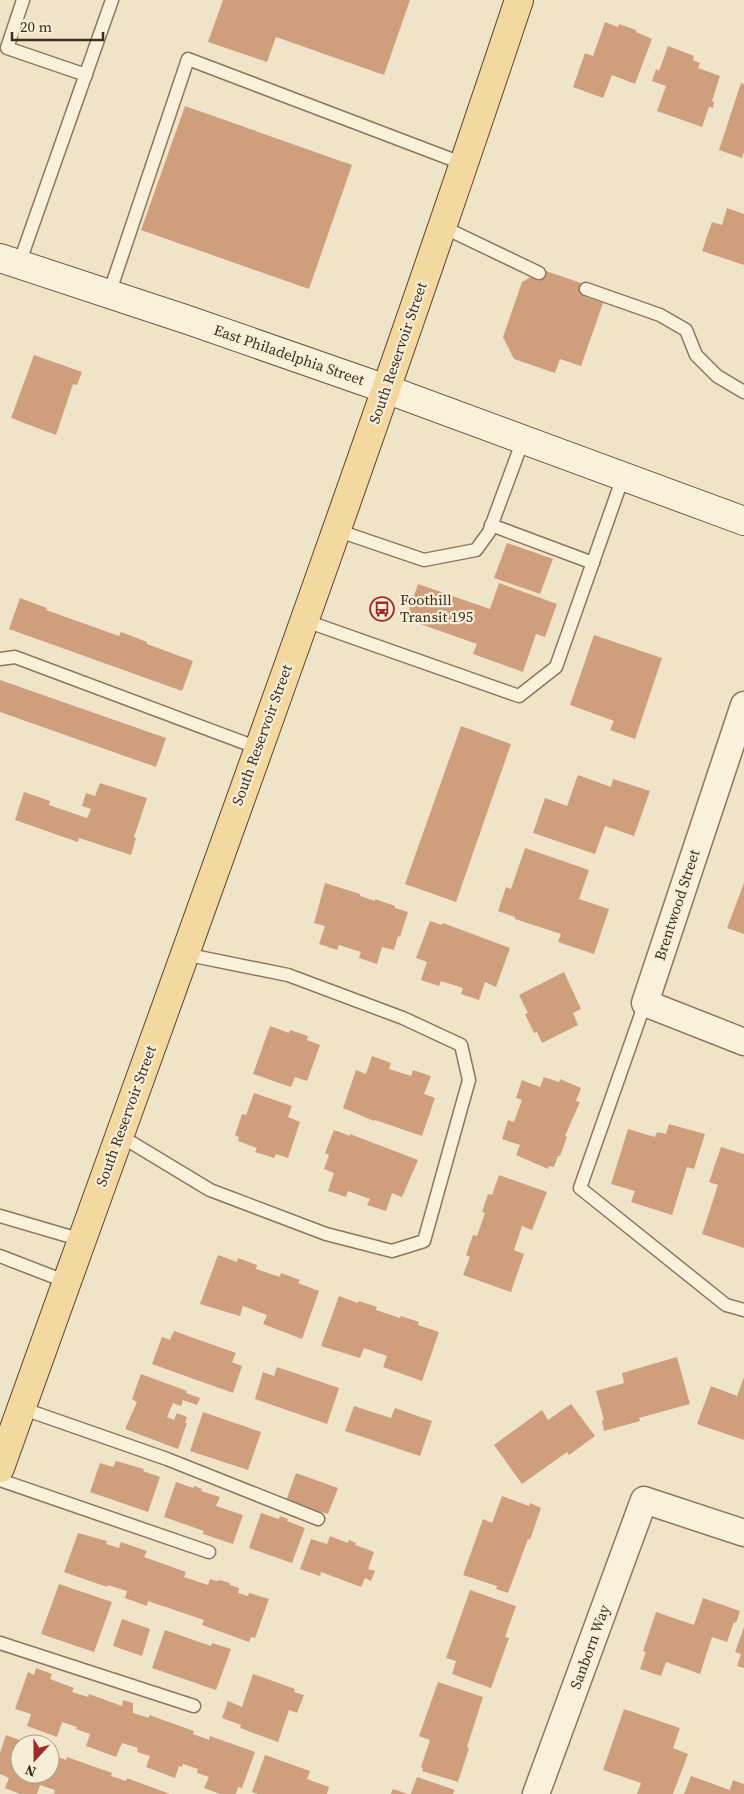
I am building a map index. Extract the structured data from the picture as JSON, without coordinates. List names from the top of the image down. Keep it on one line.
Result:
{"streets":{"main road":["South Reservoir Street"],"street":["East Philadelphia Street","Brentwood Street","Sanborn Way"]},"crossings":[["South Reservoir Street","East Philadelphia Street"]],"places":{"bus stop":["Foothill Transit 195"]},"scale_bar":"20 m","north":"bottom"}
